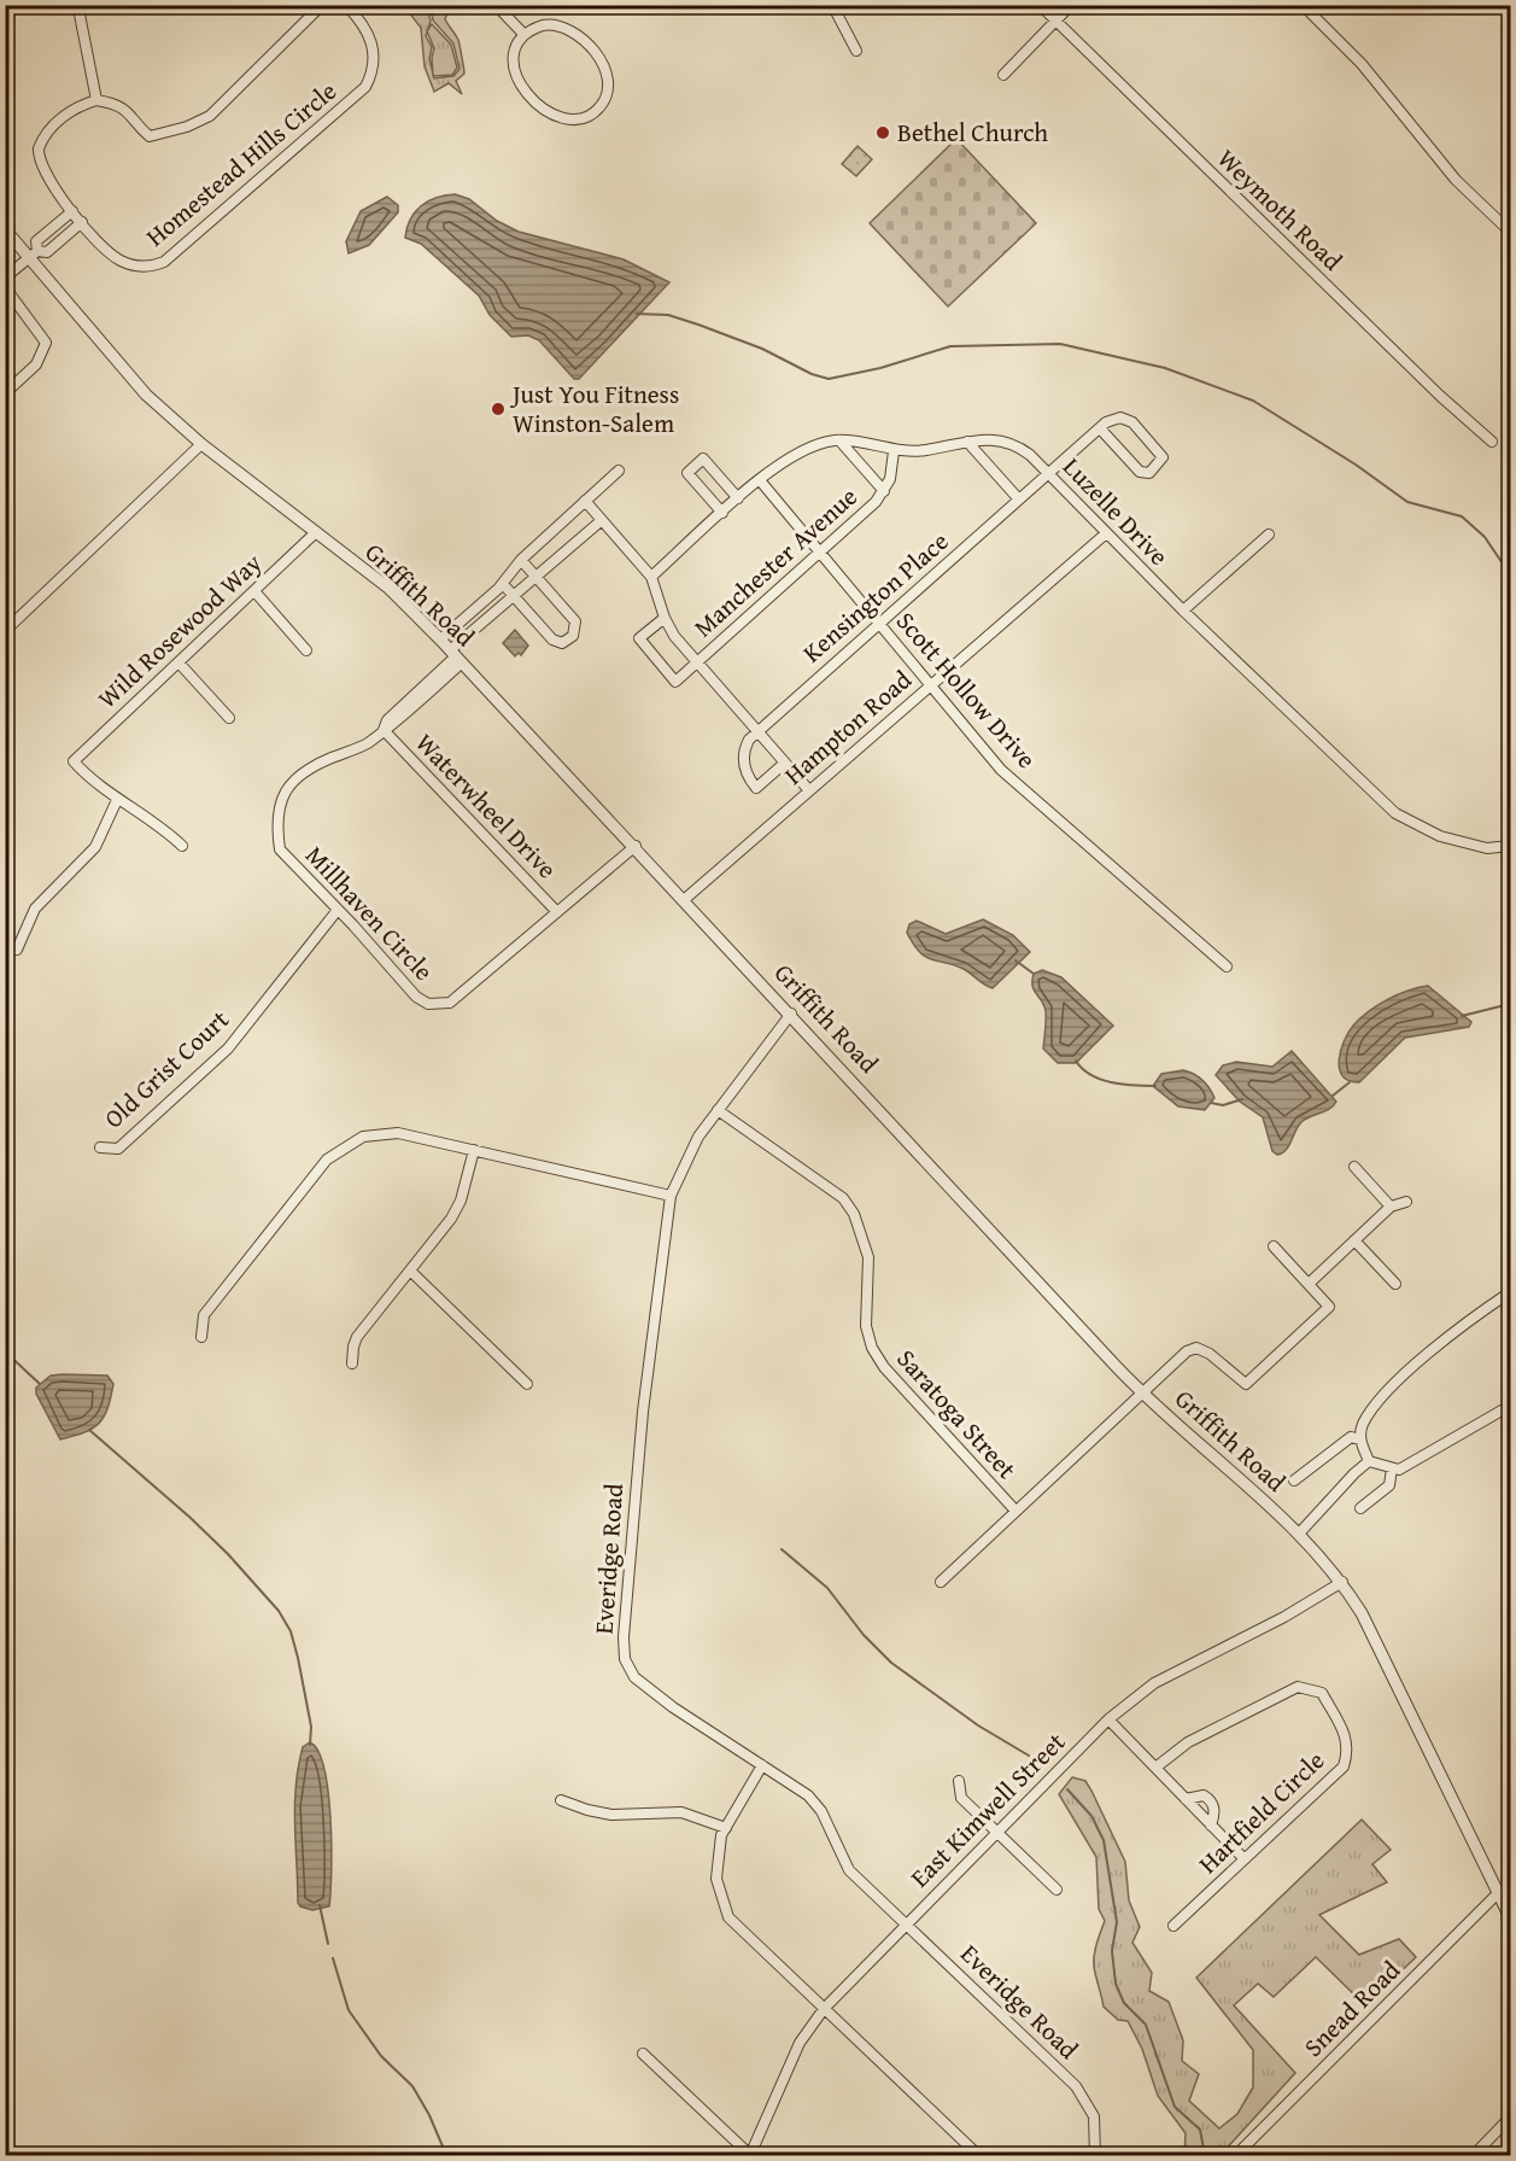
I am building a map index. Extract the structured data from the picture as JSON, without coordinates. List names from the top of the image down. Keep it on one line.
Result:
{"streets":{"street":["Homestead Hills Circle","Weymoth Road","Luzelle Drive","Manchester Avenue","Griffith Road","Kensington Place","Wild Rosewood Way","Scott Hollow Drive","Hampton Road","Waterwheel Drive","Millhaven Circle","Old Grist Court","Saratoga Street","Everidge Road","East Kimwell Street","Hartfield Circle","Snead Road"]},"crossings":[["Luzelle Drive","Manchester Avenue"],["Luzelle Drive","Kensington Place"],["Luzelle Drive","Scott Hollow Drive"],["Luzelle Drive","Hampton Road"],["Manchester Avenue","Scott Hollow Drive"],["Griffith Road","Wild Rosewood Way"],["Griffith Road","Hampton Road"],["Griffith Road","Millhaven Circle"],["Griffith Road","Everidge Road"],["Griffith Road","East Kimwell Street"],["Griffith Road","Snead Road"],["Kensington Place","Scott Hollow Drive"],["Scott Hollow Drive","Hampton Road"],["Waterwheel Drive","Millhaven Circle"],["Millhaven Circle","Old Grist Court"],["Saratoga Street","Everidge Road"],["Everidge Road","East Kimwell Street"]],"places":["Bethel Church","Just You Fitness Winston-Salem"]}
